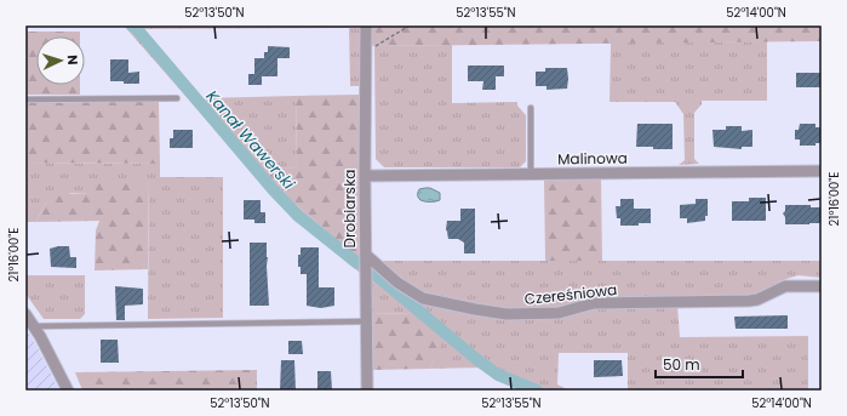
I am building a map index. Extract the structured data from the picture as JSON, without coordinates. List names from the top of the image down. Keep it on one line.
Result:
{"streets":{"street":["Malinowa","Drobiarska","Czereśniowa"]},"crossings":[["Malinowa","Drobiarska"],["Drobiarska","Czereśniowa"]],"water":["Kanał Wawerski"],"scale_bar":"50 m","north":"right","coordinates":["52°13'50\"N","52°13'55\"N","52°14'00\"N","21°16'00\"E"]}
